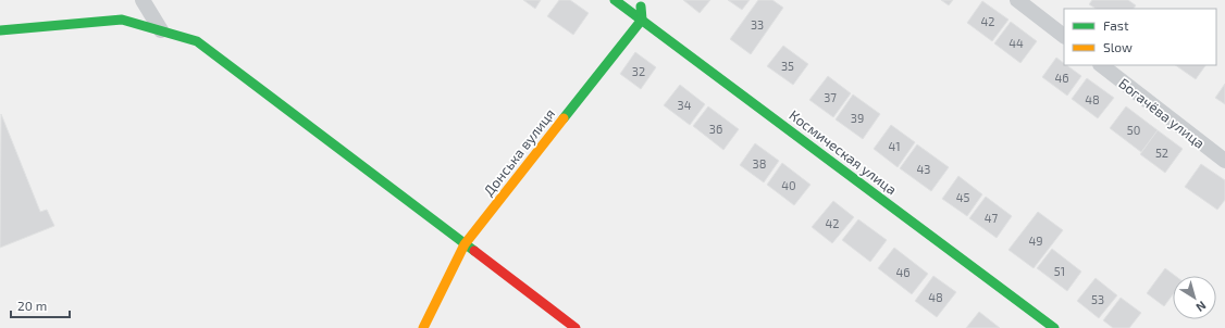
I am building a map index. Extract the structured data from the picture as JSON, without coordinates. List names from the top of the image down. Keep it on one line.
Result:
{"streets":{"street":["Богачёва улица","Донська вулиця","Космическая улица"]},"crossings":[["Донська вулиця","Космическая улица"]],"house_numbers":["42","33","44","35","32","46","37","48","34","39","36","50","41","52","38","43","40","45","47","42","49","51","46","48","53"],"legend":["Fast","Slow"],"scale_bar":"20 m","north":"bottom right"}
